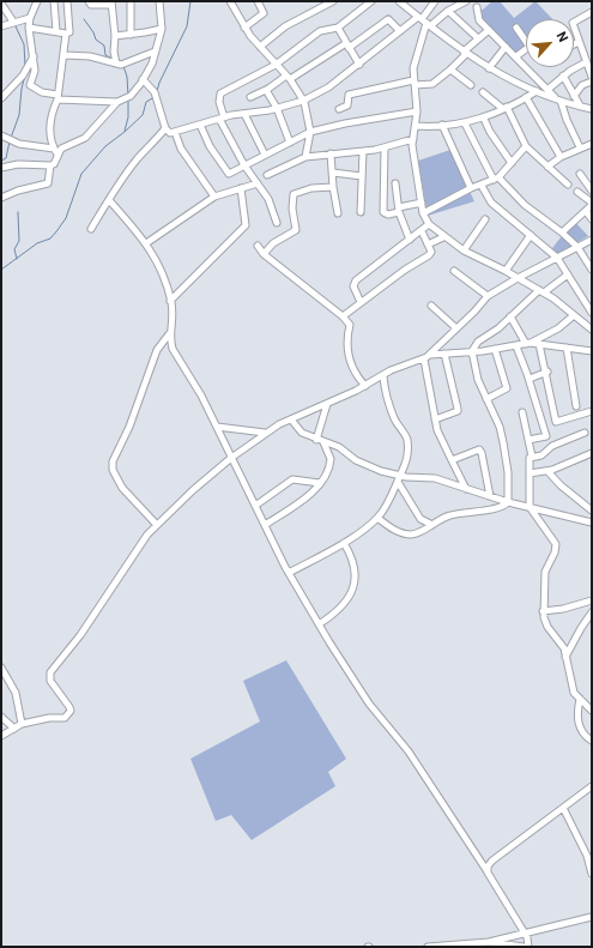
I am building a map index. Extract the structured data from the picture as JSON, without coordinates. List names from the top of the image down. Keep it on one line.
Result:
{"north":"top right"}
